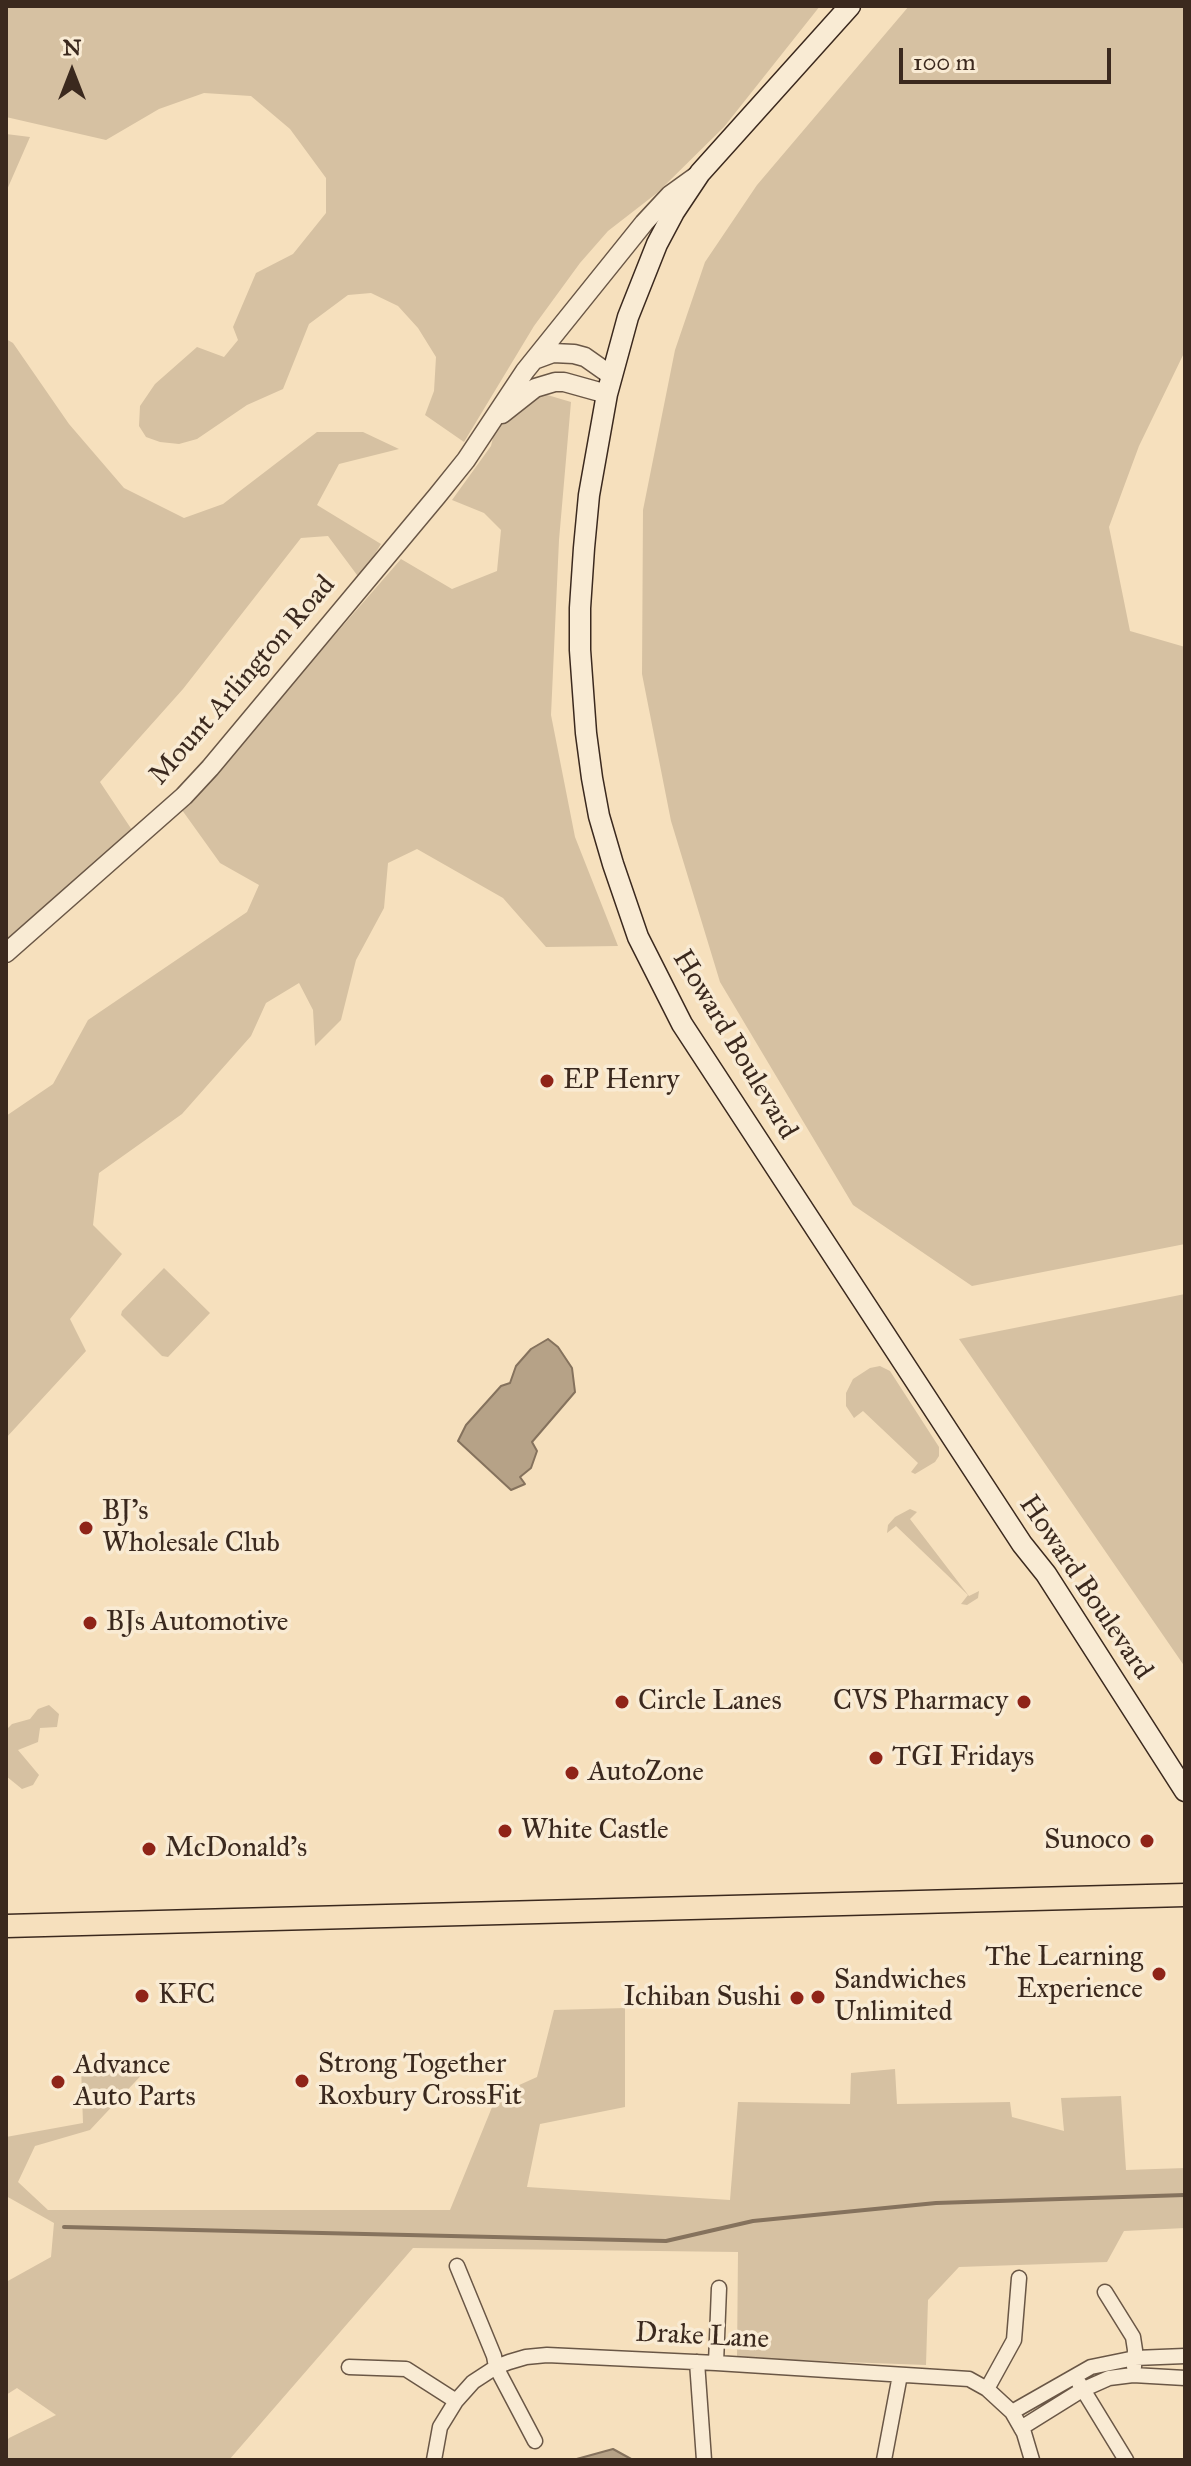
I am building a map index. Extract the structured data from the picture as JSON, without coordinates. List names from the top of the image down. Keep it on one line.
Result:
{"streets":{"main road":["Howard Boulevard"],"street":["Mount Arlington Road","Drake Lane"]},"crossings":[["Mount Arlington Road","Howard Boulevard"]],"places":["EP Henry","BJ's Wholesale Club","BJs Automotive","Circle Lanes","CVS Pharmacy","TGI Fridays","AutoZone","White Castle","Sunoco","McDonald's","The Learning Experience","KFC","Sandwiches Unlimited","Ichiban Sushi","Strong Together Roxbury CrossFit","Advance Auto Parts"],"scale_bar":"100 m","north":"top"}
